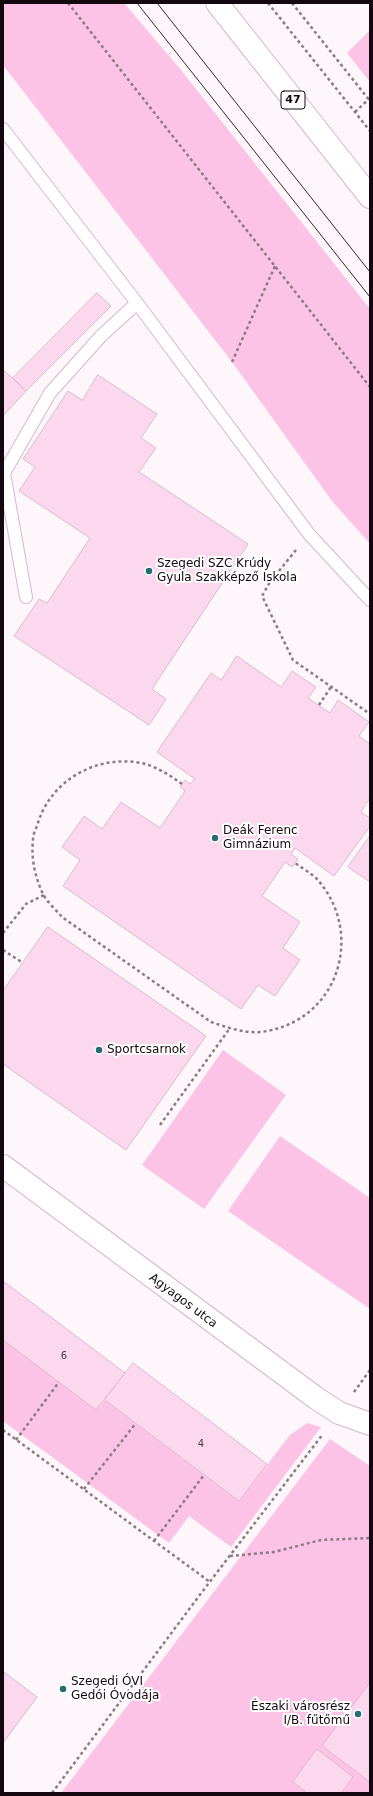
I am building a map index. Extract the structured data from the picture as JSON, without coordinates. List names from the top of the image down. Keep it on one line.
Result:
{"streets":{"street":["47","Agyagos utca"]},"places":["Szegedi SZC Krúdy Gyula Szakképző Iskola","Deák Ferenc Gimnázium","Sportcsarnok","Szegedi ÓVI Gedói Óvodája","Északi városrész I/B. fűtőmű"],"house_numbers":["6","4"]}
